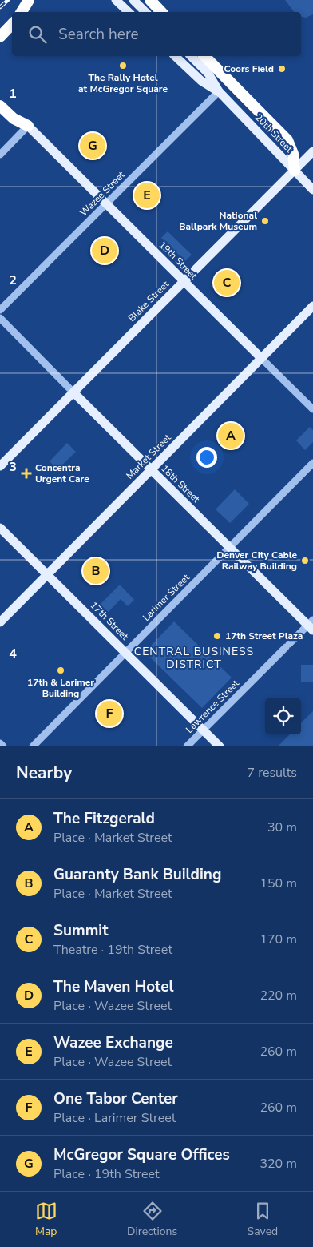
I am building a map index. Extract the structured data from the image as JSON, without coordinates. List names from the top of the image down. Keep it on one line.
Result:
{"streets":{"main road":["20th Street","19th Street","Blake Street","Market Street","18th Street","17th Street"],"street":["Wazee Street","Larimer Street","Lawrence Street"]},"crossings":[["20th Street","Wazee Street"],["20th Street","Blake Street"],["Wazee Street","19th Street"],["19th Street","Blake Street"],["19th Street","Market Street"],["Blake Street","18th Street"],["Market Street","18th Street"],["Market Street","17th Street"],["18th Street","Larimer Street"],["18th Street","Lawrence Street"],["Larimer Street","17th Street"],["17th Street","Lawrence Street"]],"districts":["CENTRAL BUSINESS DISTRICT"],"places":{"other":["The Rally Hotel at McGregor Square","Coors Field","National Ballpark Museum","Denver City Cable Railway Building","17th Street Plaza","17th & Larimer Building"],"health":["Concentra Urgent Care"]},"page":{"search":"Search here","pins":["G","E","D","C","A","B","F"],"heading":["Nearby","7 results"],"list":[{"mark":"A","name":"The Fitzgerald","note":"Place · Market Street","value":"30 m"},{"mark":"B","name":"Guaranty Bank Building","note":"Place · Market Street","value":"150 m"},{"mark":"C","name":"Summit","note":"Theatre · 19th Street","value":"170 m"},{"mark":"D","name":"The Maven Hotel","note":"Place · Wazee Street","value":"220 m"},{"mark":"E","name":"Wazee Exchange","note":"Place · Wazee Street","value":"260 m"},{"mark":"F","name":"One Tabor Center","note":"Place · Larimer Street","value":"260 m"},{"mark":"G","name":"McGregor Square Offices","note":"Place · 19th Street","value":"320 m"}],"nav":["Map","Directions","Saved"]},"grid":{"rows":["1","2","3","4"]}}
